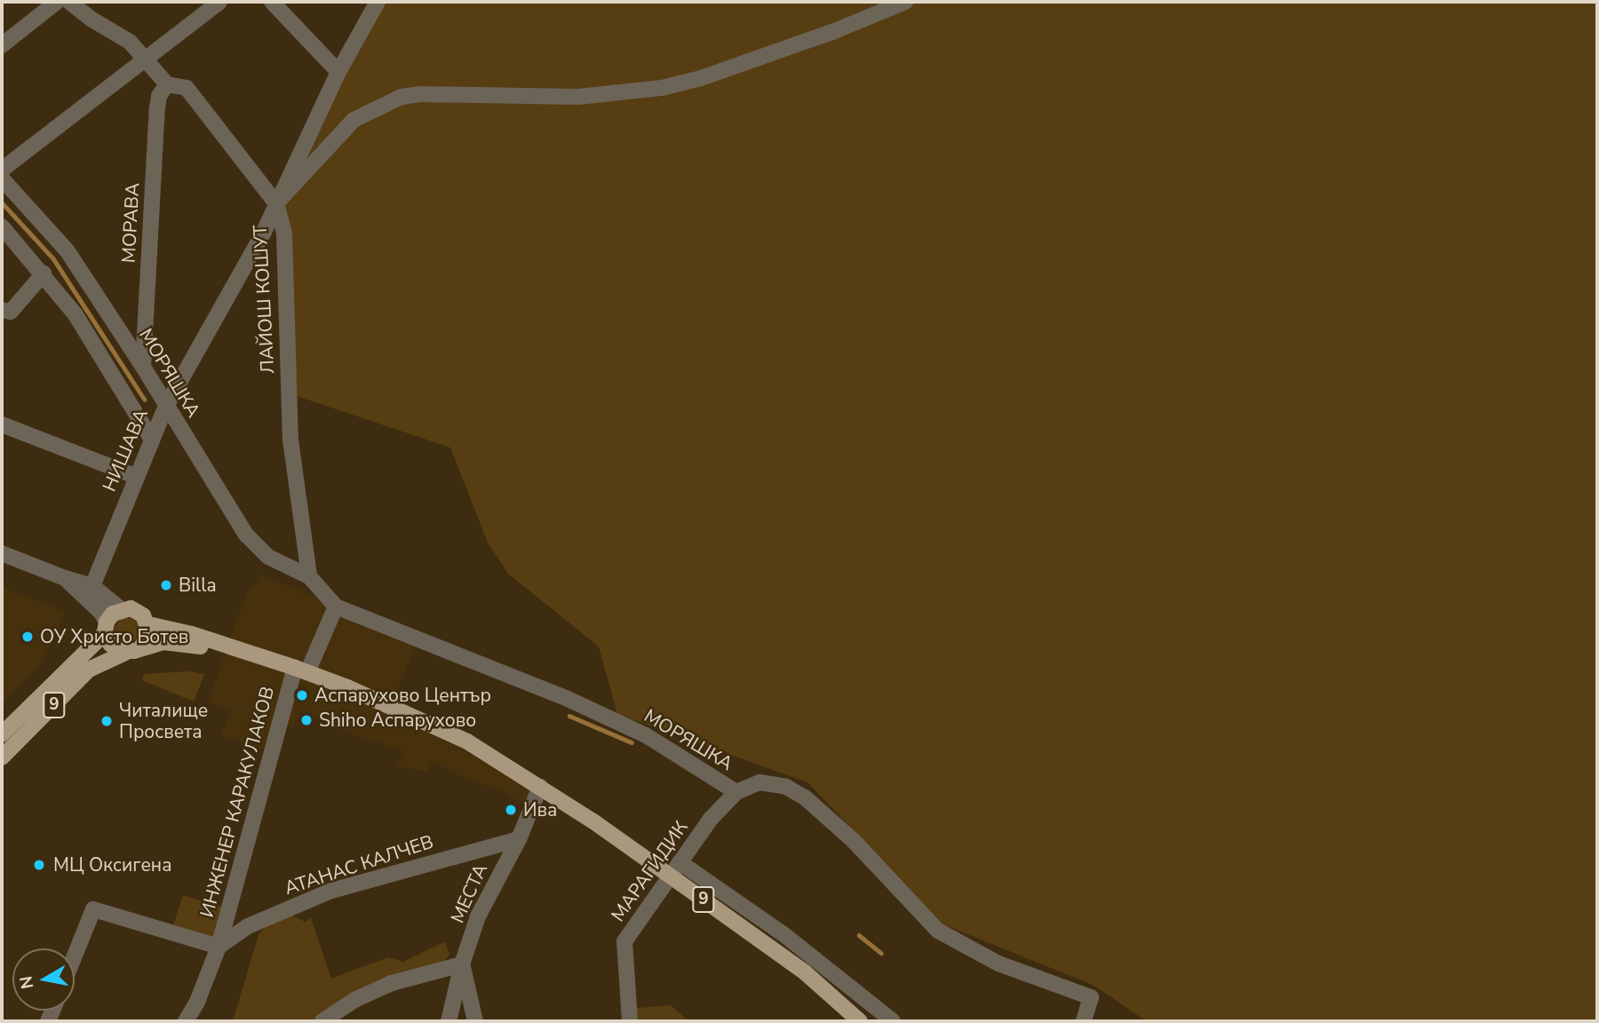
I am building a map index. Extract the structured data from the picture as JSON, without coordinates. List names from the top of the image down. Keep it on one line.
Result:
{"streets":{"main road":["9"],"street":["МОРАВА","ЛАЙОШ КОШУТ","МОРЯШКА","НИШАВА","ИНЖЕНЕР КАРАКУЛАКОВ","АТАНАС КАЛЧЕВ","МАРАГИДИК","МЕСТА"]},"crossings":[["МОРАВА","ЛАЙОШ КОШУТ"],["МОРАВА","МОРЯШКА"],["ЛАЙОШ КОШУТ","МОРЯШКА"],["ЛАЙОШ КОШУТ","НИШАВА"],["МОРЯШКА","НИШАВА"],["МОРЯШКА","МАРАГИДИК"],["9","ИНЖЕНЕР КАРАКУЛАКОВ"],["9","МАРАГИДИК"],["9","МЕСТА"],["ИНЖЕНЕР КАРАКУЛАКОВ","АТАНАС КАЛЧЕВ"],["АТАНАС КАЛЧЕВ","МЕСТА"]],"places":["Billa","ОУ Христо Ботев","Аспарухово Център","Shiho Аспарухово","Читалище Просвета","Ива","МЦ Оксигена"],"north":"left"}
